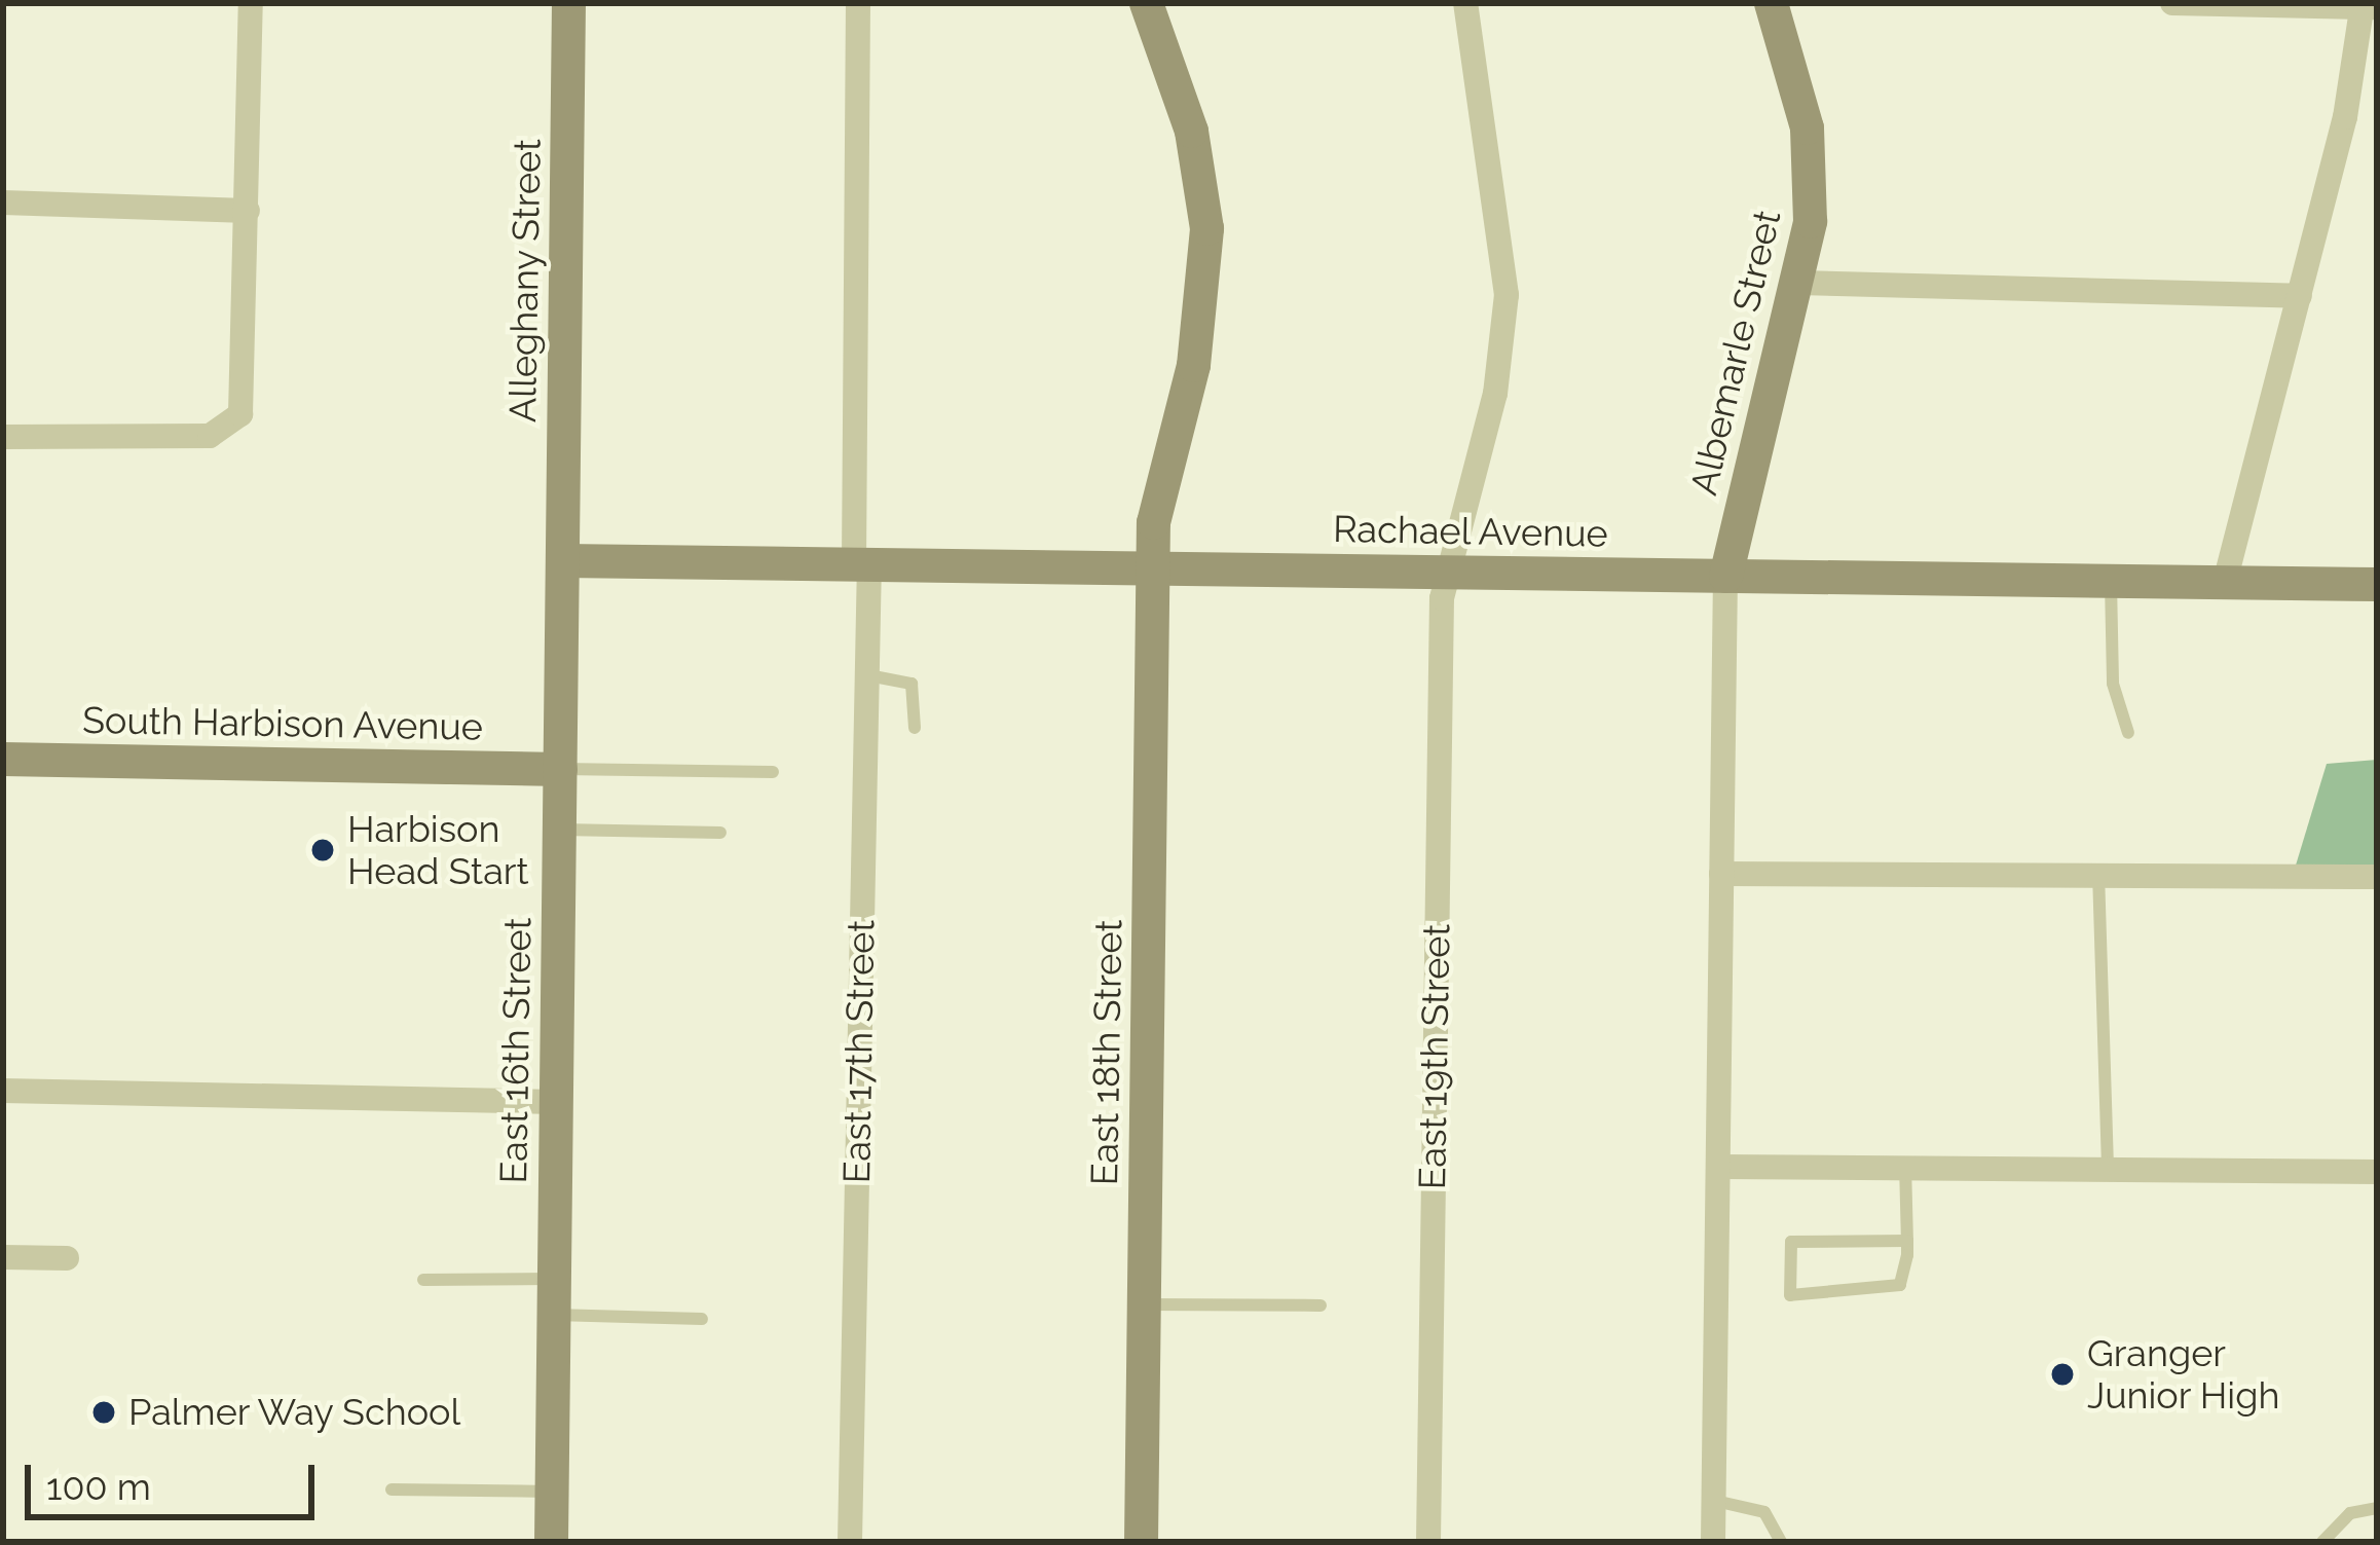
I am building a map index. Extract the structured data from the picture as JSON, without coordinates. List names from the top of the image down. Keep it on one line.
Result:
{"streets":{"street":["Alleghany Street","Albemarle Street","Rachael Avenue","South Harbison Avenue","East 16th Street","East 17th Street","East 18th Street","East 19th Street"]},"crossings":[["Alleghany Street","Rachael Avenue"],["Alleghany Street","East 16th Street"],["Albemarle Street","Rachael Avenue"],["Rachael Avenue","East 16th Street"],["Rachael Avenue","East 17th Street"],["Rachael Avenue","East 18th Street"],["Rachael Avenue","East 19th Street"],["South Harbison Avenue","East 16th Street"]],"places":["Harbison Head Start","Granger Junior High","Palmer Way School"],"scale_bar":"100 m"}
